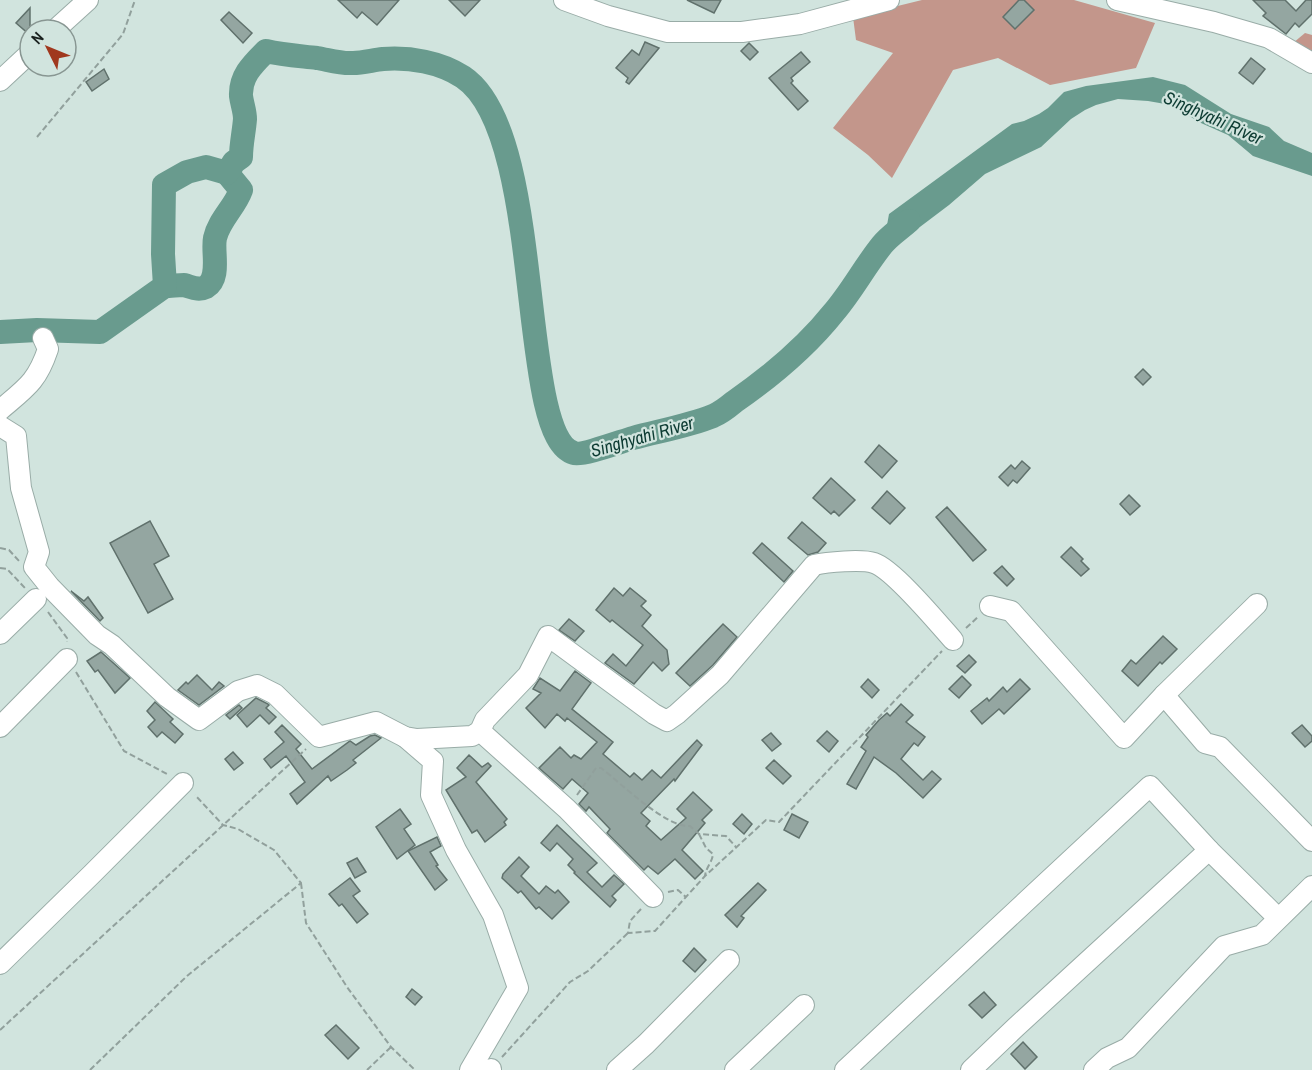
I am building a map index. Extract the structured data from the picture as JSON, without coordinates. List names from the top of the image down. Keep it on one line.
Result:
{"water":["Singhyahi River"],"north":"top left"}
